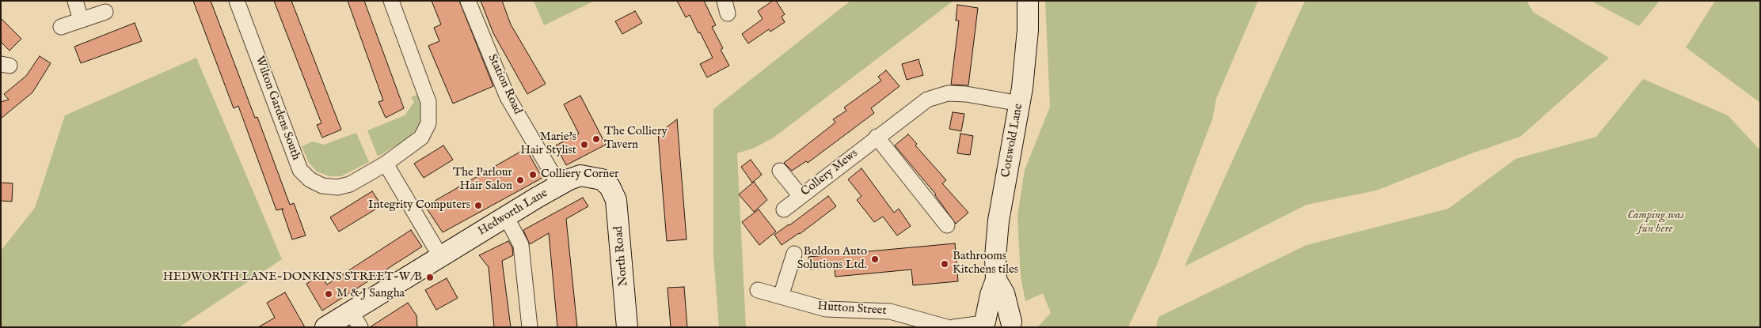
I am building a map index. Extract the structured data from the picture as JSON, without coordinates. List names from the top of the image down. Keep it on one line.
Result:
{"streets":{"street":["Station Road","Wilton Gardens South","Cotswold Lane","Collery Mews","Hedworth Lane","North Road","Hutton Street"]},"crossings":[["Station Road","Hedworth Lane"],["Cotswold Lane","Collery Mews"],["Hedworth Lane","North Road"]],"parks":["Camping was fun here"],"places":["The Colliery Tavern","Marie's Hair Stylist","Colliery Corner","The Parlour Hair Salon","Integrity Computers","Boldon Auto Solutions Ltd.","Bathrooms Kitchens tiles","HEDWORTH LANE-DONKINS STREET-W/B","M & J Sangha"]}
